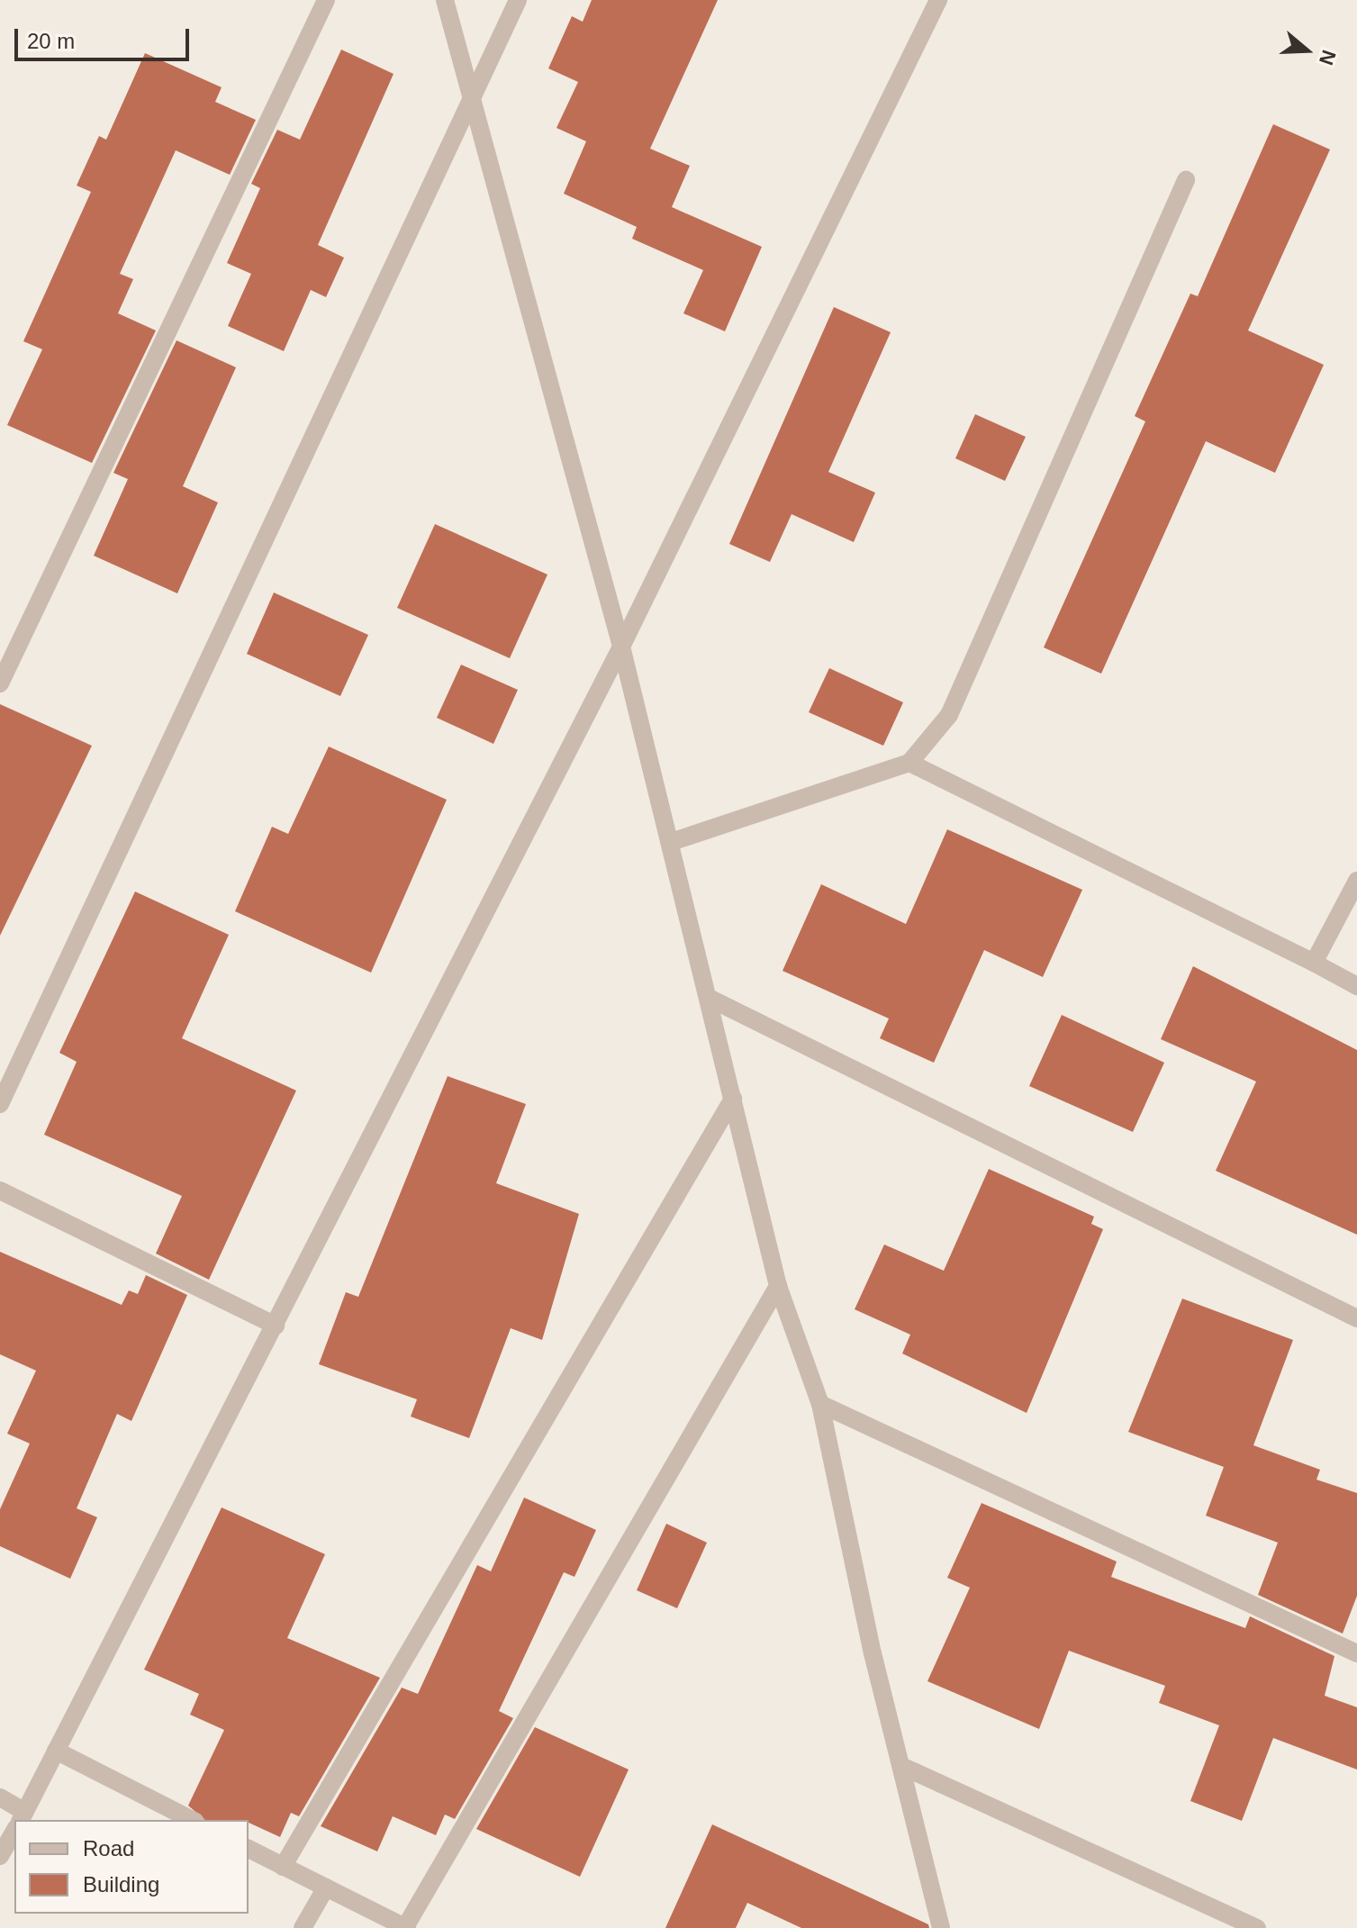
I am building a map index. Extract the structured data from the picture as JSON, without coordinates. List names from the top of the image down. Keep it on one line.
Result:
{"legend":["Road","Building"],"scale_bar":"20 m","north":"right"}
